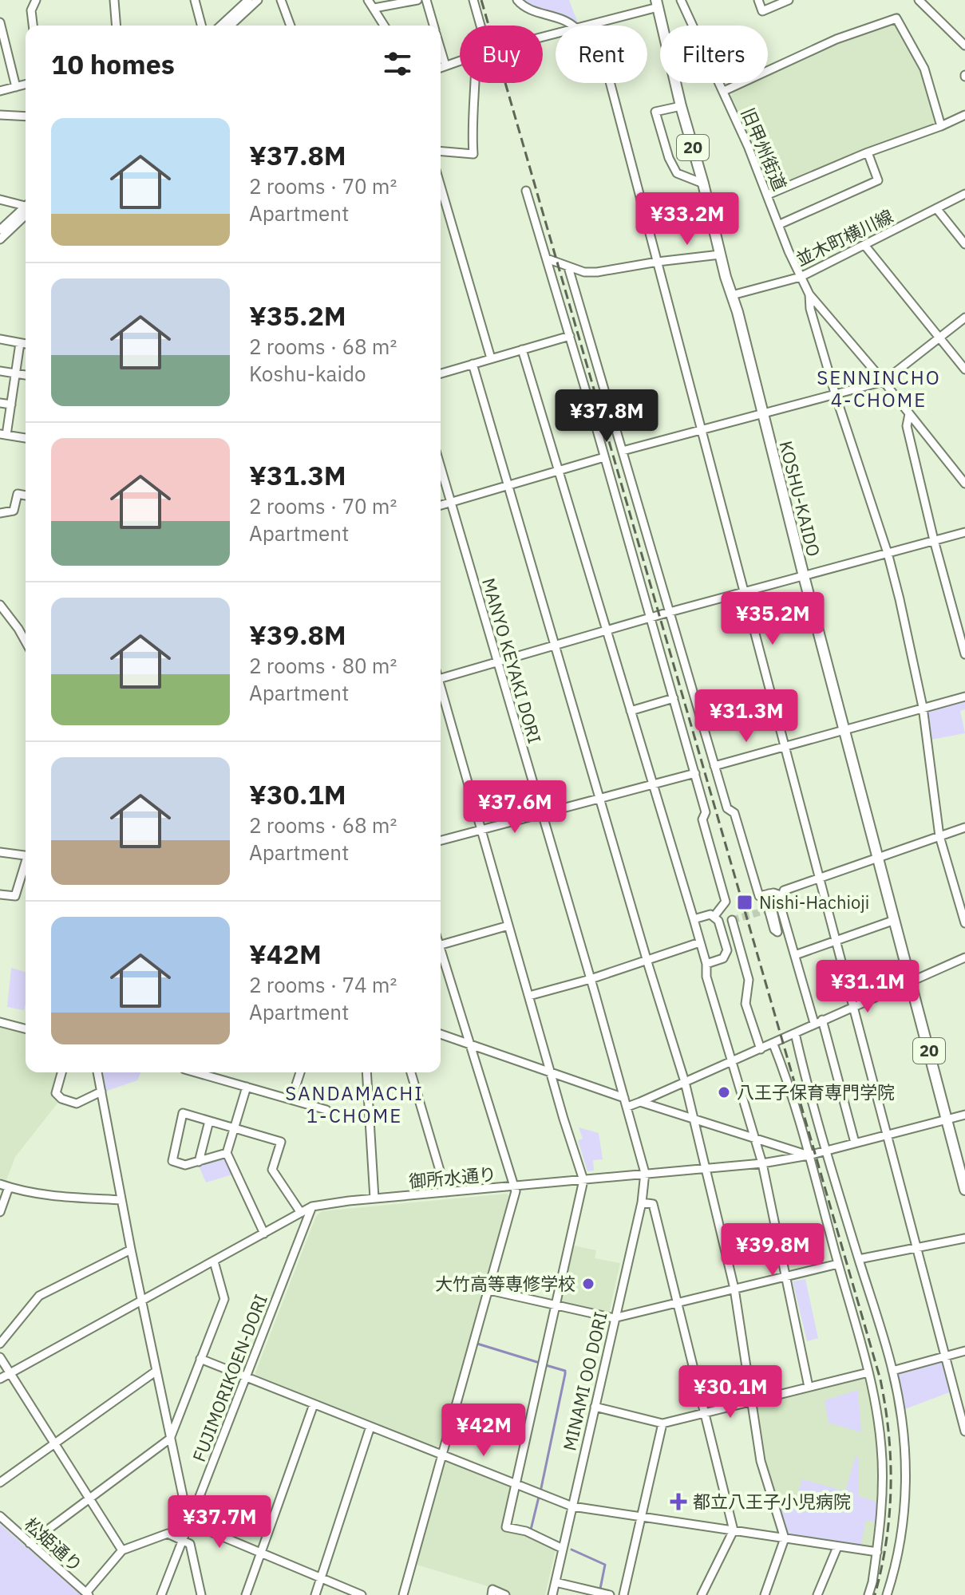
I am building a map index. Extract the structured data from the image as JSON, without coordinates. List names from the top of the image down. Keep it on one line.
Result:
{"streets":{"highway":["20","KOSHU-KAIDO"],"street":["旧甲州街道","並木町横川線","MANYO KEYAKI DORI","御所水通り","FUJIMORIKOEN-DORI","MINAMI OO DORI","松姫通り"]},"crossings":[["旧甲州街道","並木町横川線"],["並木町横川線","KOSHU-KAIDO"],["KOSHU-KAIDO","御所水通り"],["MANYO KEYAKI DORI","御所水通り"],["MANYO KEYAKI DORI","MINAMI OO DORI"],["御所水通り","FUJIMORIKOEN-DORI"],["御所水通り","MINAMI OO DORI"]],"districts":["SENNINCHO 4-CHOME","SANDAMACHI 1-CHOME"],"places":{"transit":["Nishi-Hachioji"],"other":["八王子保育専門学院","大竹高等専修学校"],"health":["都立八王子小児病院"]},"page":{"chip":["Buy","Rent","Filters"],"heading":"10 homes","list":[{"name":"¥37.8M","note":"2 rooms · 70 m² · Apartment"},{"name":"¥35.2M","note":"2 rooms · 68 m² · Koshu-kaido"},{"name":"¥31.3M","note":"2 rooms · 70 m² · Apartment"},{"name":"¥39.8M","note":"2 rooms · 80 m² · Apartment"},{"name":"¥30.1M","note":"2 rooms · 68 m² · Apartment"},{"name":"¥42M","note":"2 rooms · 74 m² · Apartment"}],"price":["¥33.2M","¥37.8M","¥35.2M","¥31.3M","¥37.6M","¥31.1M","¥39.8M","¥30.1M","¥42M","¥37.7M"]}}
